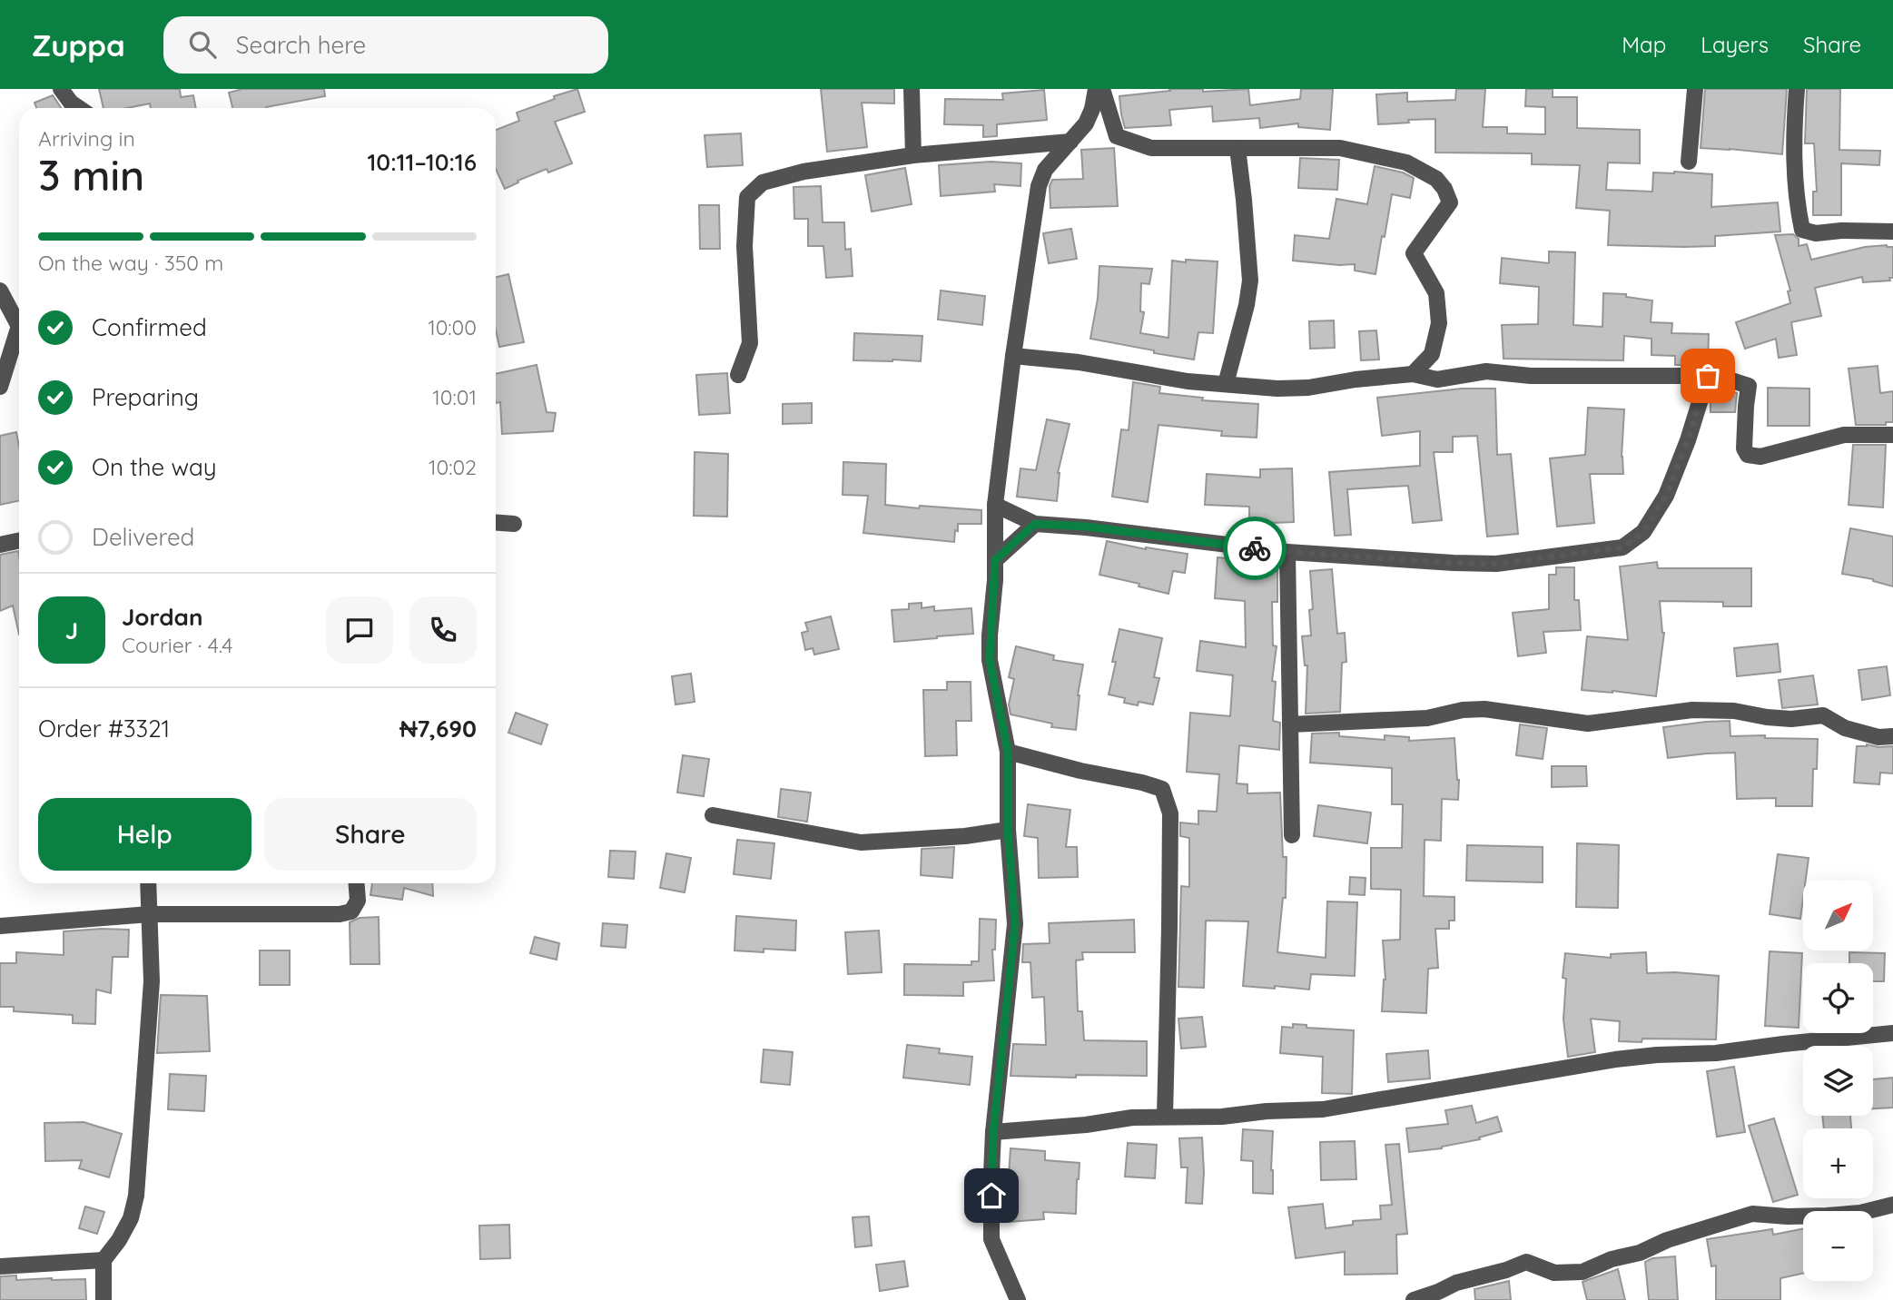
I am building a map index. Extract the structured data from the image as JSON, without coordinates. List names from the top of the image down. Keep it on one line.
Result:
{"north":"top right","page":{"header":"Zuppa","search":"Search here","nav":["Map","Layers","Share"],"heading":["3 min","Arriving in","10:11–10:16"],"panel":["Jordan","Courier · 4.4","Order #3321","₦7,690"],"bar":"On the way · 350 m","list":[["Confirmed","10:00"],["Preparing","10:01"],["On the way","10:02"],"Delivered"],"round":"J","buttons":["Help","Share"],"map_buttons":["+","−"]}}
